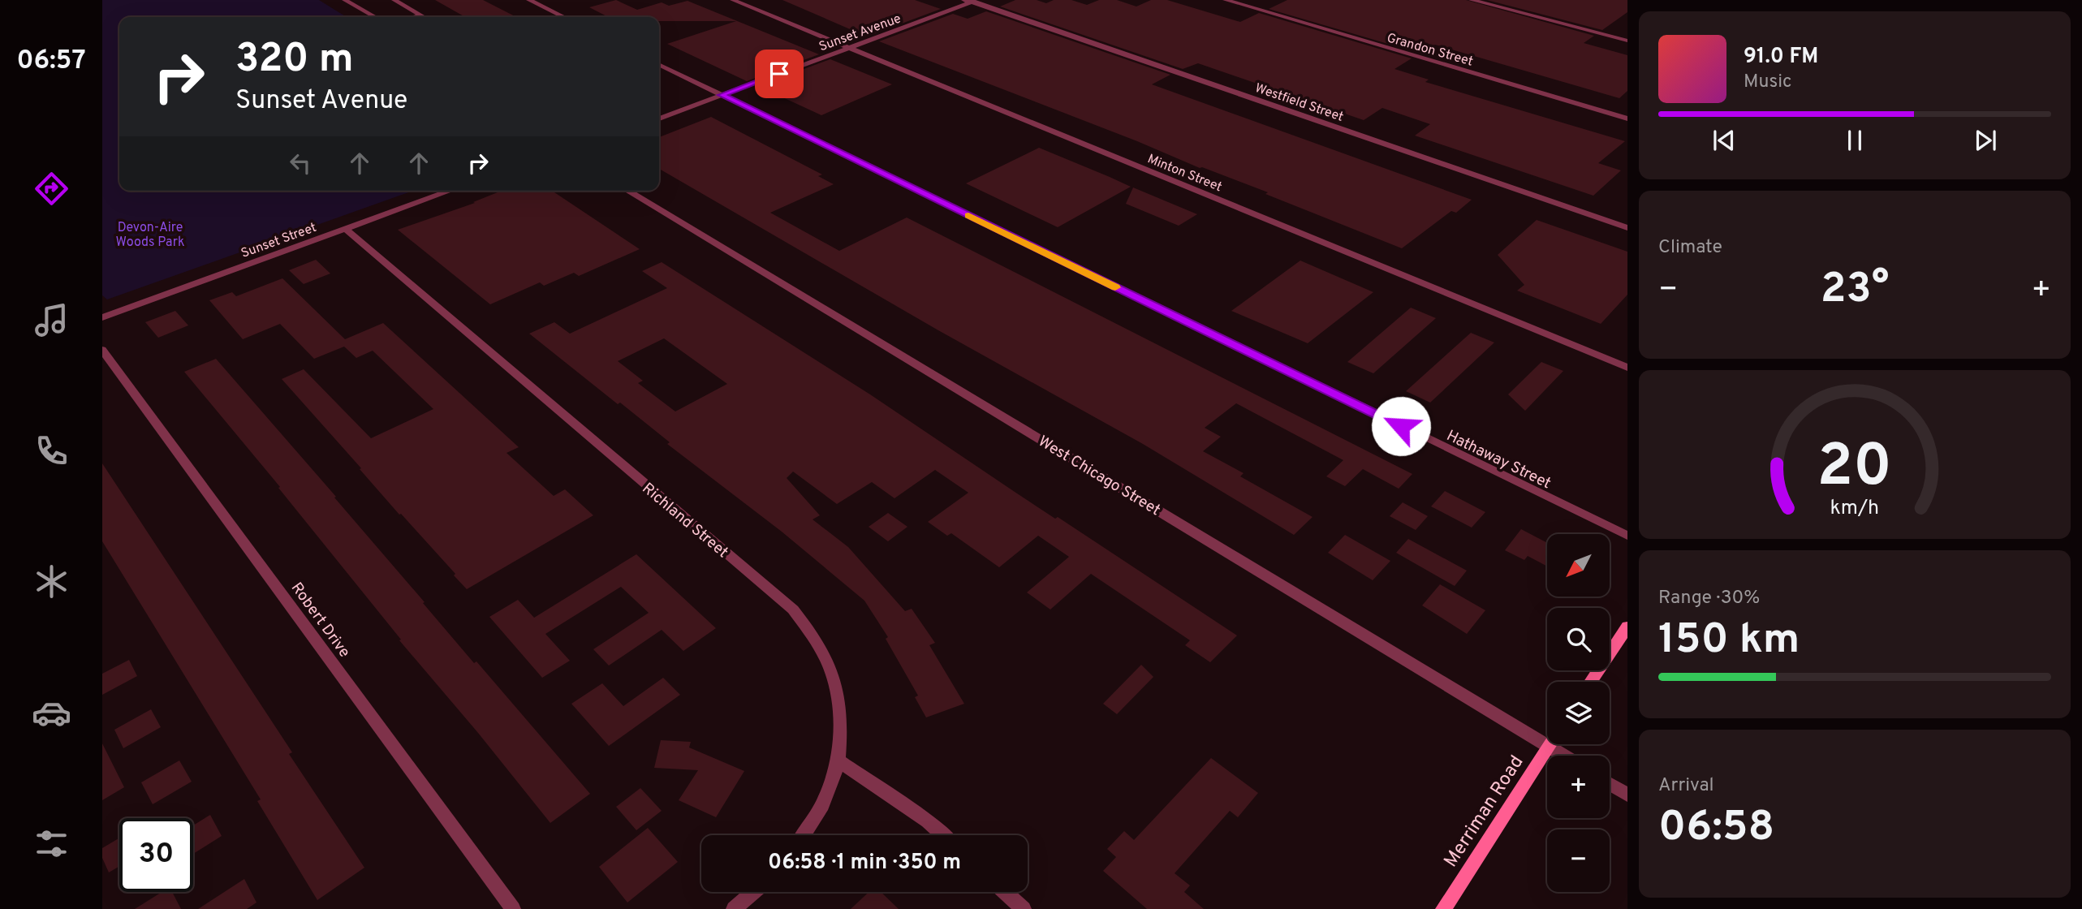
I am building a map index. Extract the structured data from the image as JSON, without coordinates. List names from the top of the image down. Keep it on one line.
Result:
{"streets":{"main road":["Merriman Road"],"street":["Sunset Avenue","Grandon Street","Westfield Street","Minton Street","Sunset Street","Hathaway Street","West Chicago Street","Richland Street","Robert Drive"]},"crossings":[["Sunset Avenue","Westfield Street"],["Sunset Avenue","Minton Street"],["Sunset Avenue","Hathaway Street"],["Sunset Street","Richland Street"]],"parks":["Devon-Aire Woods Park"],"north":"bottom left","page":{"tabs":"06:57","turn":["320 m","Sunset Avenue"],"song":["91.0 FM","Music"],"tile":["Climate",["Range · 30%","150 km"],["Arrival","06:58"]],"heat":["−","23°","+"],"map_buttons":["+","−"],"limit":"30","trip":"06:58 · 1 min · 350 m","gauge":["20","km/h"]}}
